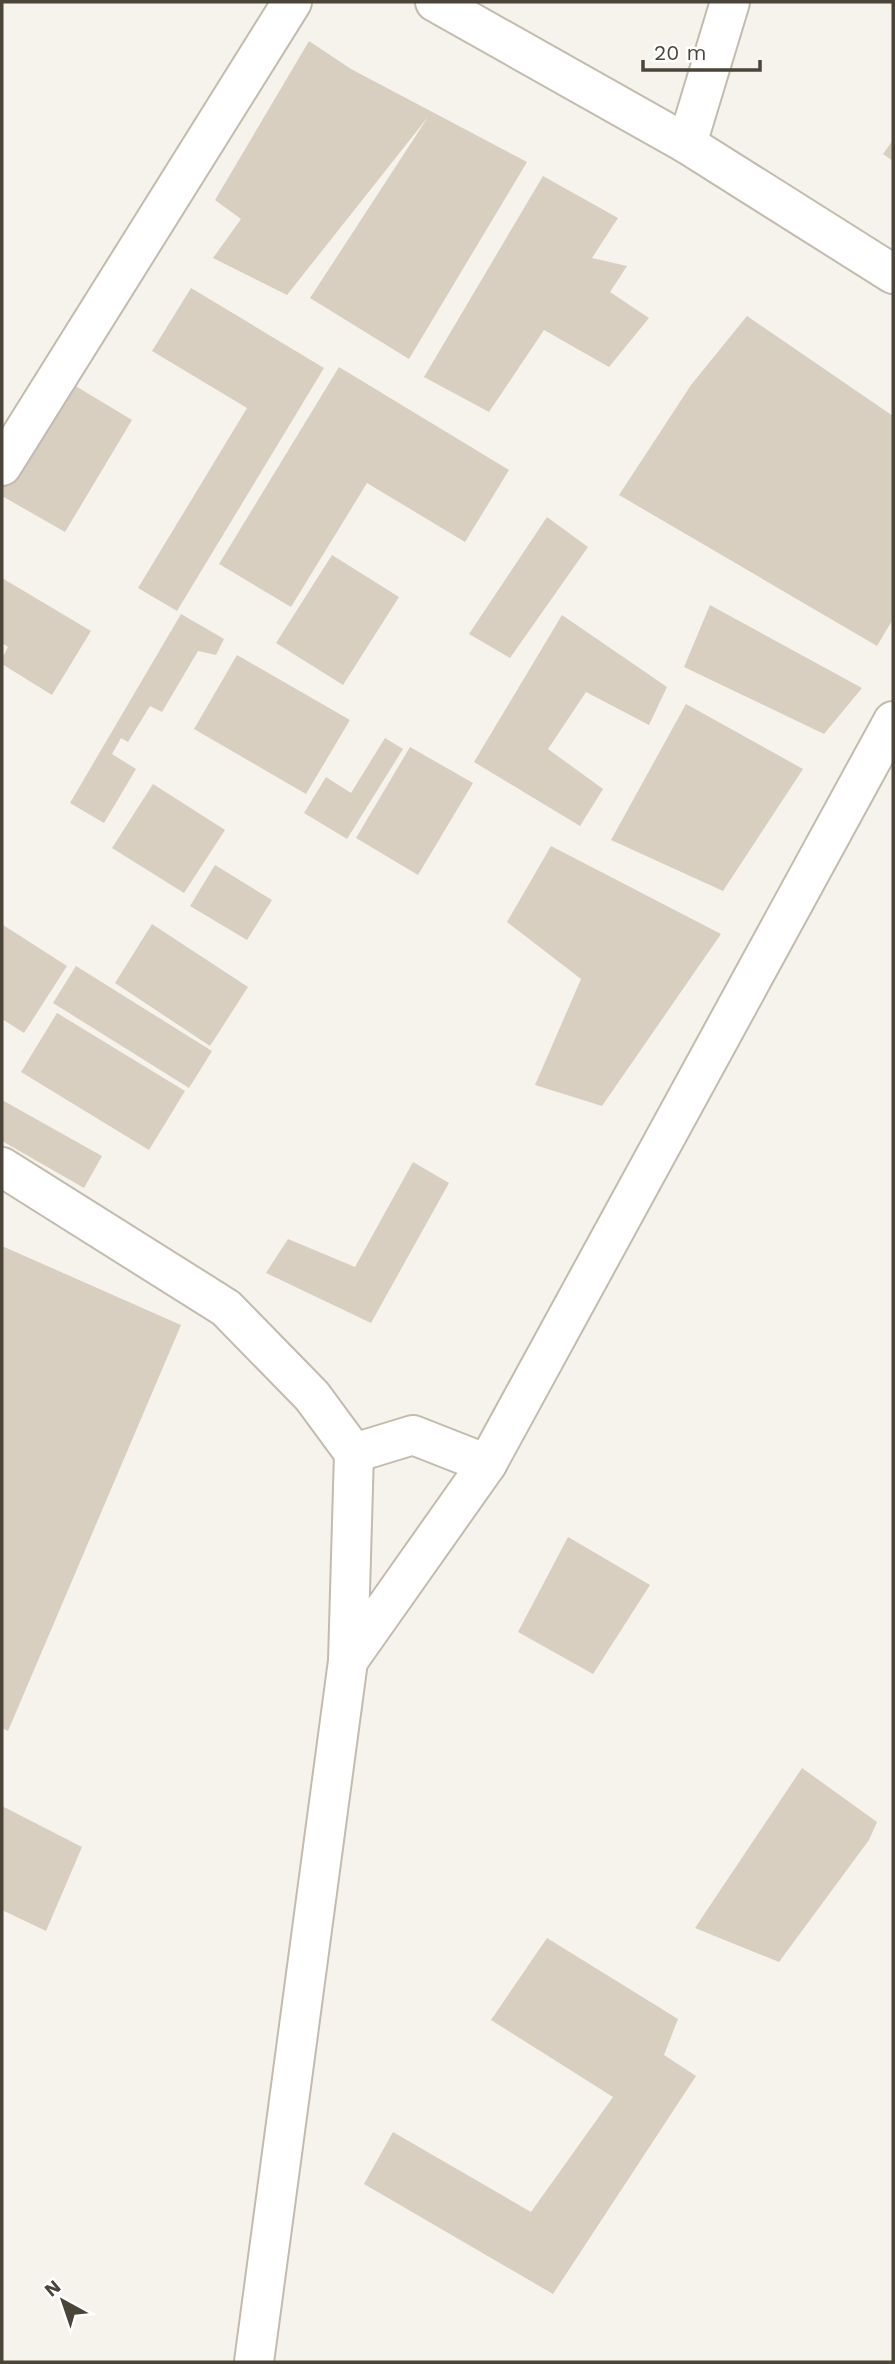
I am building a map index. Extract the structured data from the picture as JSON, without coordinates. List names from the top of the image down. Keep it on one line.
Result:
{"scale_bar":"20 m","north":"top left"}
